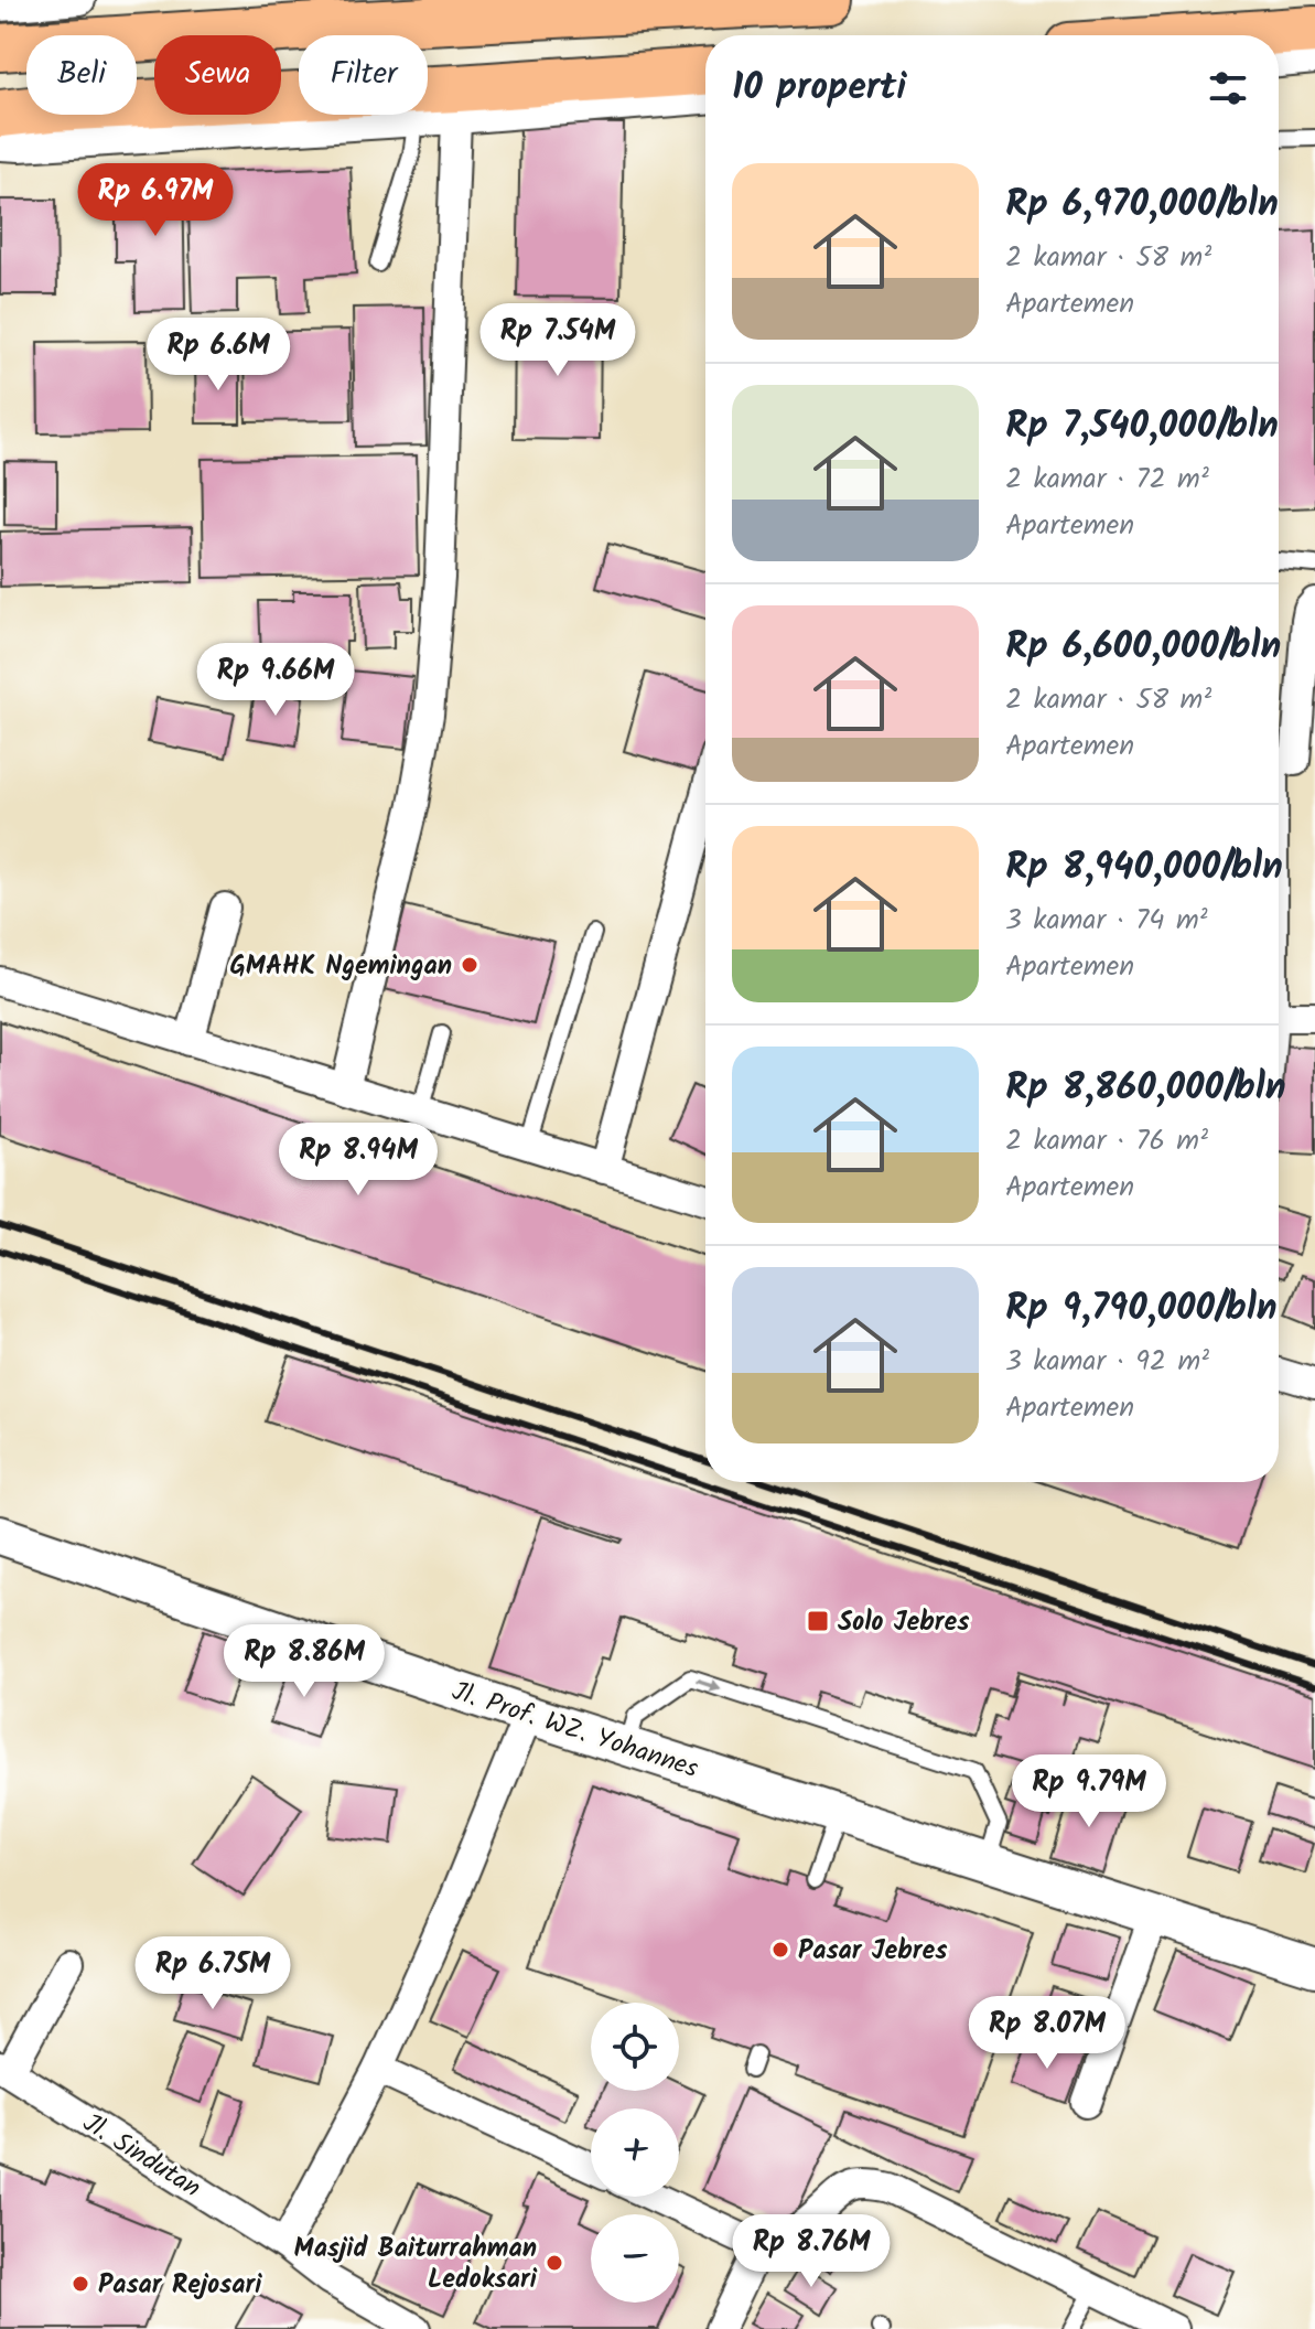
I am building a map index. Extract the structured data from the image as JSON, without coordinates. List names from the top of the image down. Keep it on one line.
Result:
{"streets":{"street":["Jl. Prof. WZ. Yohannes","Jl. Sindutan"]},"places":{"other":["GMAHK Ngemingan","Pasar Jebres","Masjid Baiturrahman Ledoksari","Pasar Rejosari"],"transit":["Solo Jebres"]},"page":{"chip":["Beli","Sewa","Filter"],"heading":"10 properti","list":[{"name":"Rp 6,970,000/bln","note":"2 kamar · 58 m² · Apartemen"},{"name":"Rp 7,540,000/bln","note":"2 kamar · 72 m² · Apartemen"},{"name":"Rp 6,600,000/bln","note":"2 kamar · 58 m² · Apartemen"},{"name":"Rp 8,940,000/bln","note":"3 kamar · 74 m² · Apartemen"},{"name":"Rp 8,860,000/bln","note":"2 kamar · 76 m² · Apartemen"},{"name":"Rp 9,790,000/bln","note":"3 kamar · 92 m² · Apartemen"}],"price":["Rp 6.97M","Rp 7.54M","Rp 6.6M","Rp 9.66M","Rp 8.94M","Rp 8.86M","Rp 9.79M","Rp 6.75M","Rp 8.07M","Rp 8.76M"],"map_buttons":["+","−"]}}
